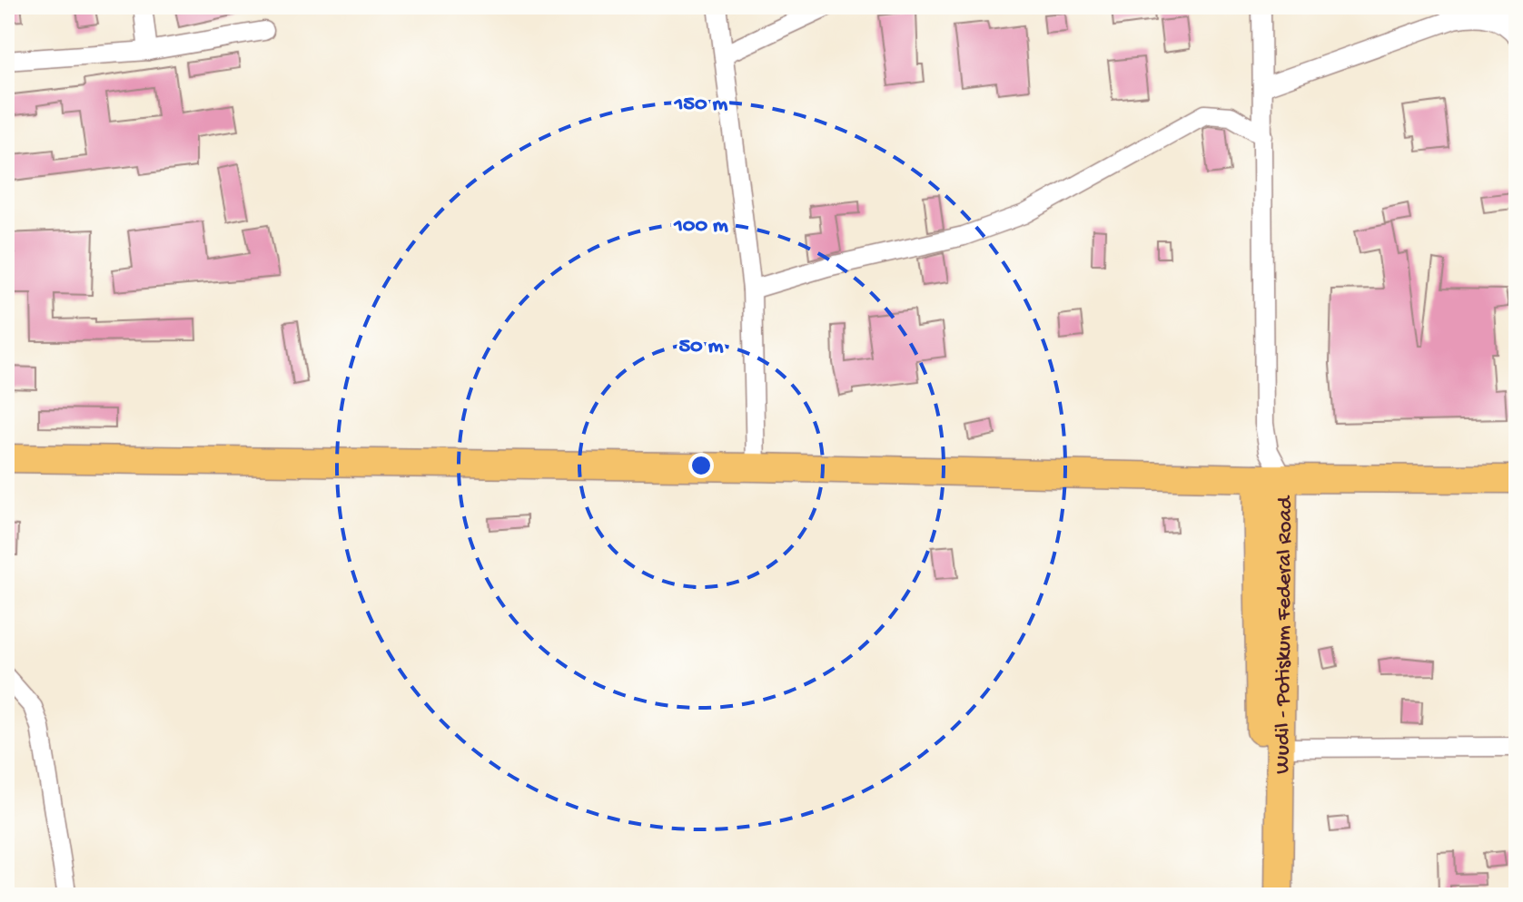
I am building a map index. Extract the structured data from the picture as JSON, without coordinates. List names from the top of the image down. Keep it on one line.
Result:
{"streets":{"main road":["Wudil - Potiskum Federal Road"]},"rings":["150 m","100 m","50 m"]}
